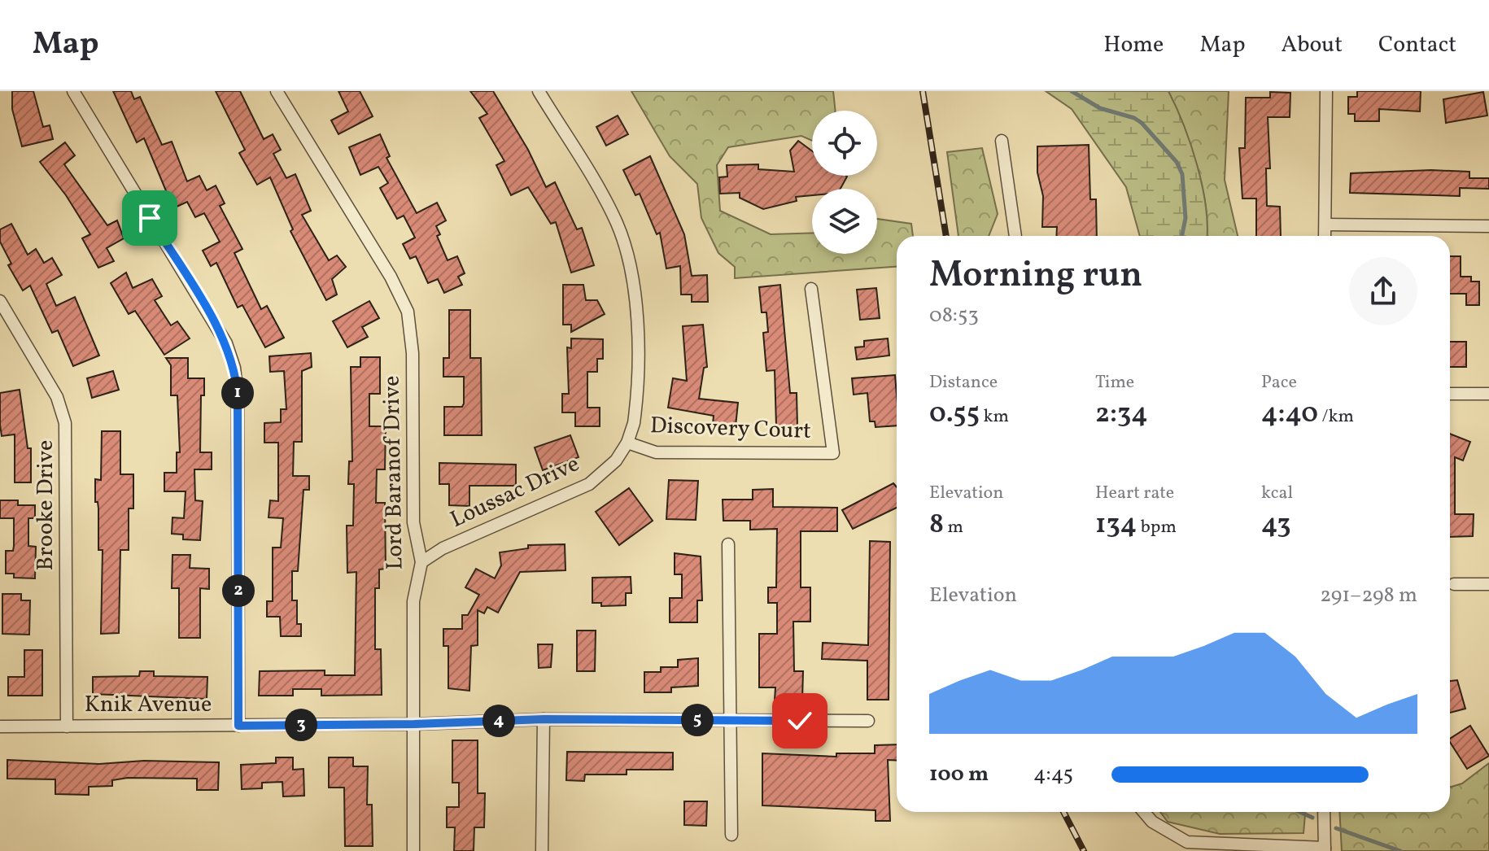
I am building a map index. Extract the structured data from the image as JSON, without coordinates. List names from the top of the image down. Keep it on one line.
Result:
{"streets":{"street":["Discovery Court","Lord Baranof Drive","Loussac Drive","Brooke Drive","Knik Avenue"]},"crossings":[["Discovery Court","Loussac Drive"],["Lord Baranof Drive","Loussac Drive"],["Lord Baranof Drive","Knik Avenue"],["Brooke Drive","Knik Avenue"]],"page":{"header":"Map","nav":["Home","Map","About","Contact"],"heading":["Morning run","08:53"],"stats":[["Distance","0.55 km"],["Time","2:34"],["Pace","4:40 /km"],["Elevation","8 m"],["Heart rate","134 bpm"],["kcal","43"]],"pins":["1","2","5","4","3"],"chart":["Elevation","291–298 m"],"list":[{"name":"100 m","note":"4:45"}]}}
